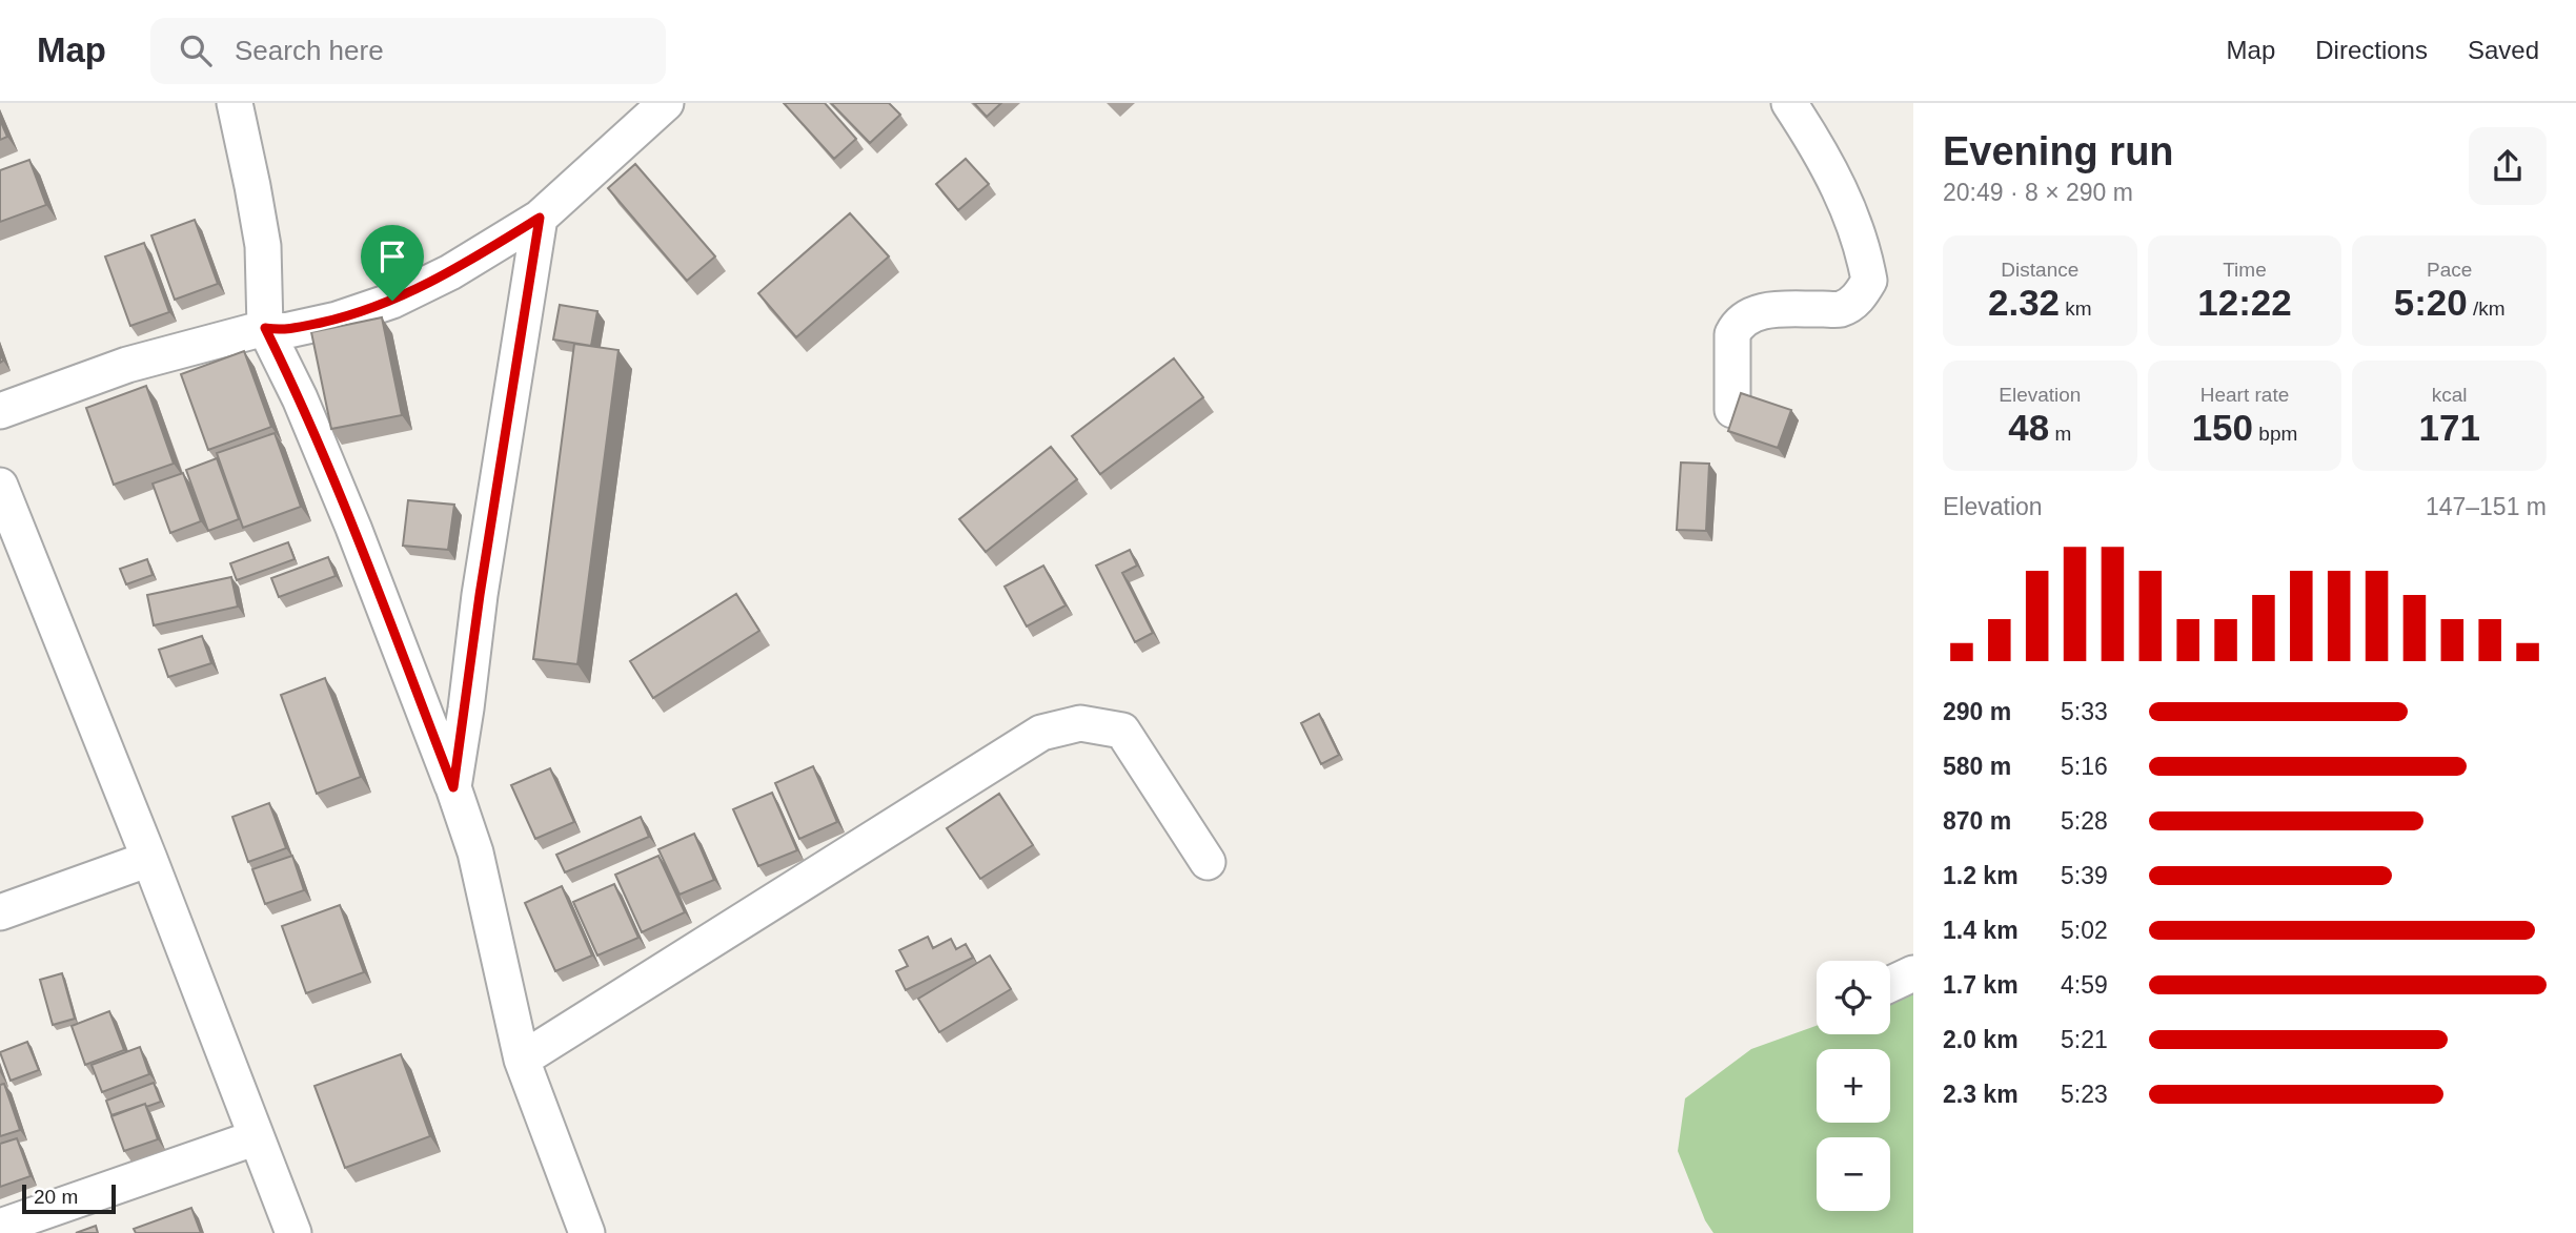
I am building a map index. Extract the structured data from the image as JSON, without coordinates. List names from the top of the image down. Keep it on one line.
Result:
{"scale_bar":"20 m","page":{"header":"Map","search":"Search here","nav":["Map","Directions","Saved"],"heading":["Evening run","20:49 · 8 × 290 m"],"stats":[["Distance","2.32 km"],["Time","12:22"],["Pace","5:20 /km"],["Elevation","48 m"],["Heart rate","150 bpm"],["kcal","171"]],"chart":["Elevation","147–151 m"],"list":[{"name":"290 m","note":"5:33"},{"name":"580 m","note":"5:16"},{"name":"870 m","note":"5:28"},{"name":"1.2 km","note":"5:39"},{"name":"1.4 km","note":"5:02"},{"name":"1.7 km","note":"4:59"},{"name":"2.0 km","note":"5:21"},{"name":"2.3 km","note":"5:23"}],"map_buttons":["+","−"],"scale":"20 m"}}
